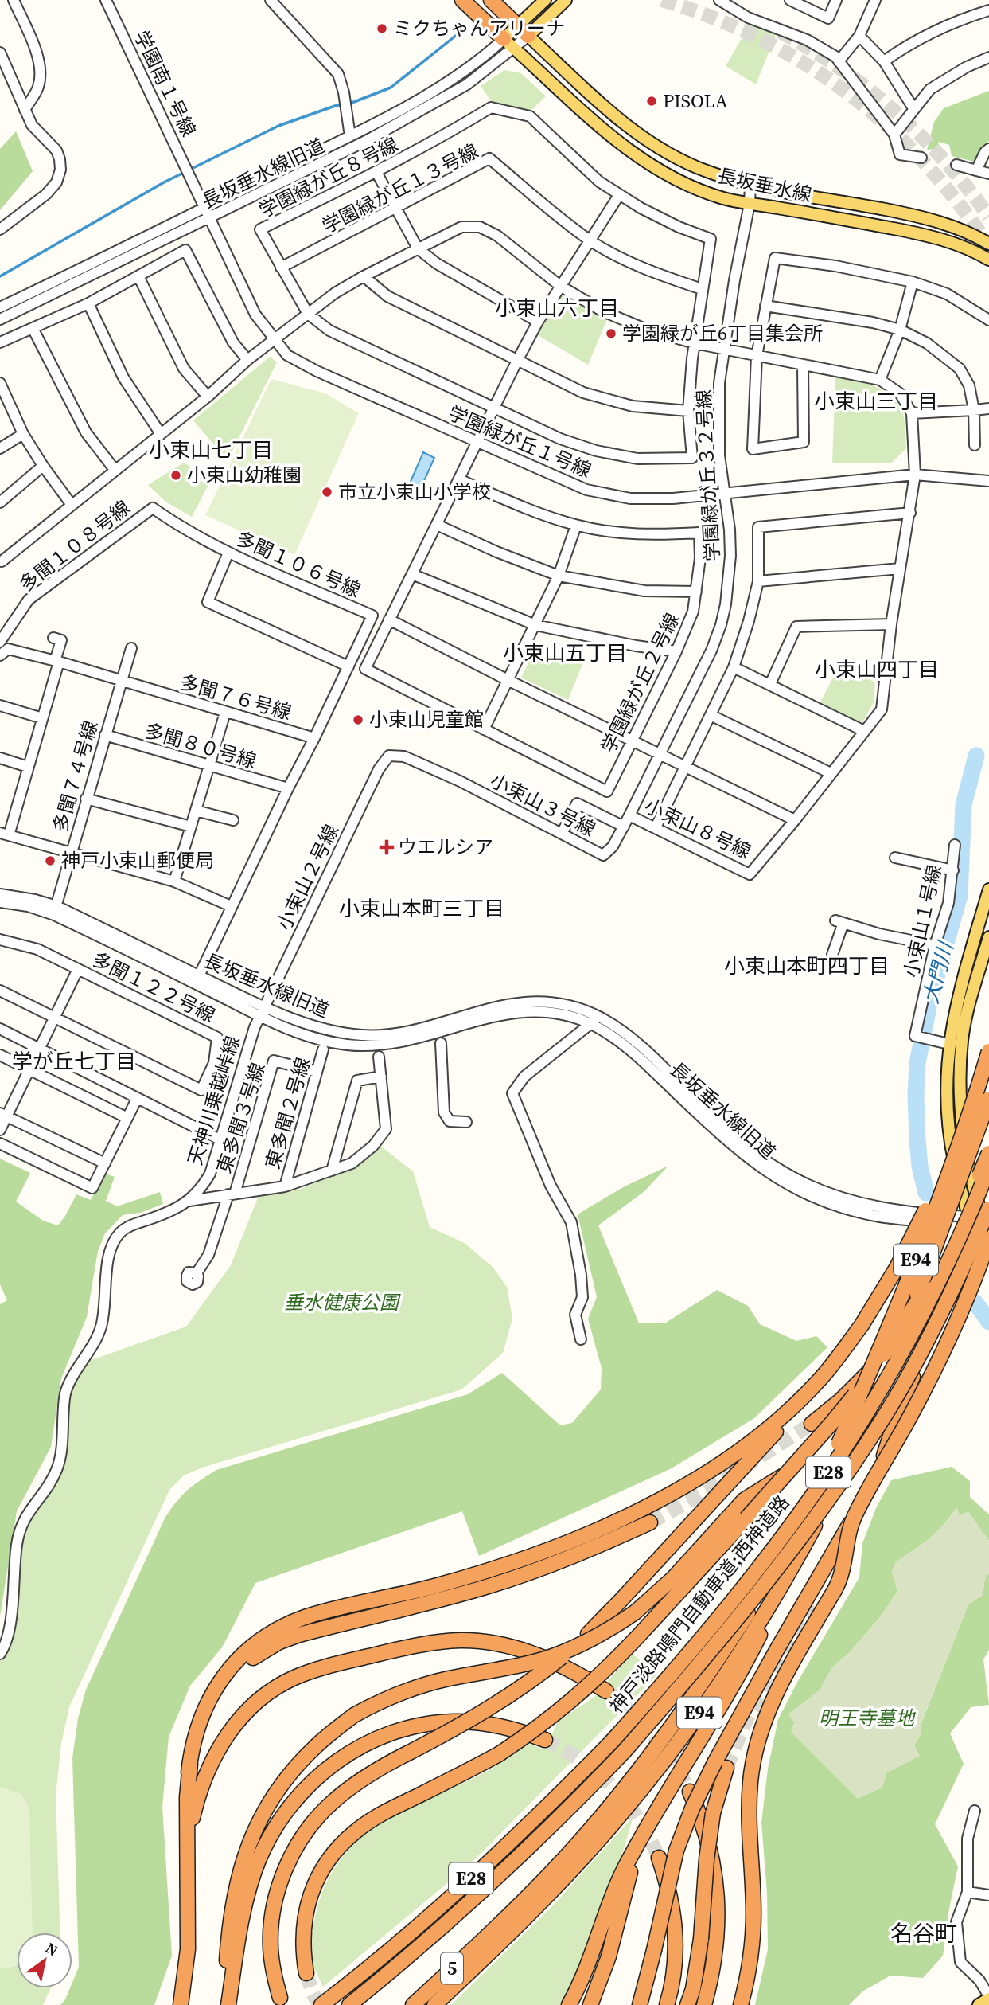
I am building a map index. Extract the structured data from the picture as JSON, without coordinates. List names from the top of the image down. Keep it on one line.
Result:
{"streets":{"highway":["E94","E28","神戸淡路鳴門自動車道;西神道路","5"],"main road":["長坂垂水線"],"street":["学園南１号線","長坂垂水線旧道","学園緑が丘８号線","学園緑が丘１３号線","学園緑が丘１号線","学園緑が丘３２号線","多聞１０８号線","多聞１０６号線","学園緑が丘２号線","多聞７６号線","多聞８０号線","多聞７４号線","小束山３号線","小束山８号線","小束山２号線","小束山１号線","多聞１２２号線","天神川乗越峠線","東多聞２号線","東多聞３号線"]},"crossings":[["学園南１号線","学園緑が丘１号線"],["長坂垂水線旧道","長坂垂水線"],["長坂垂水線旧道","学園緑が丘１号線"],["長坂垂水線旧道","多聞７４号線"],["長坂垂水線旧道","小束山２号線"],["長坂垂水線旧道","天神川乗越峠線"],["長坂垂水線旧道","神戸淡路鳴門自動車道;西神道路"],["学園緑が丘８号線","学園緑が丘１３号線"],["長坂垂水線","学園緑が丘３２号線"],["学園緑が丘１号線","学園緑が丘３２号線"],["学園緑が丘３２号線","小束山３号線"],["多聞１０８号線","多聞１０６号線"],["多聞１０８号線","多聞７６号線"],["多聞１０６号線","多聞７６号線"],["多聞７６号線","多聞７４号線"],["多聞８０号線","多聞７４号線"],["小束山３号線","小束山８号線"],["小束山３号線","小束山２号線"],["小束山２号線","天神川乗越峠線"],["東多聞２号線","東多聞３号線"],["E94","5"]],"districts":["小束山六丁目","小束山三丁目","小束山七丁目","小束山五丁目","小束山四丁目","小束山本町三丁目","小束山本町四丁目","学が丘七丁目","名谷町"],"water":["大門川"],"parks":["垂水健康公園","明王寺墓地"],"places":{"other":["ミクちゃんアリーナ","PISOLA","学園緑が丘6丁目集会所","小束山幼稚園","市立小束山小学校","小束山児童館","神戸小束山郵便局"],"health":["ウエルシア"]},"north":"top right"}
